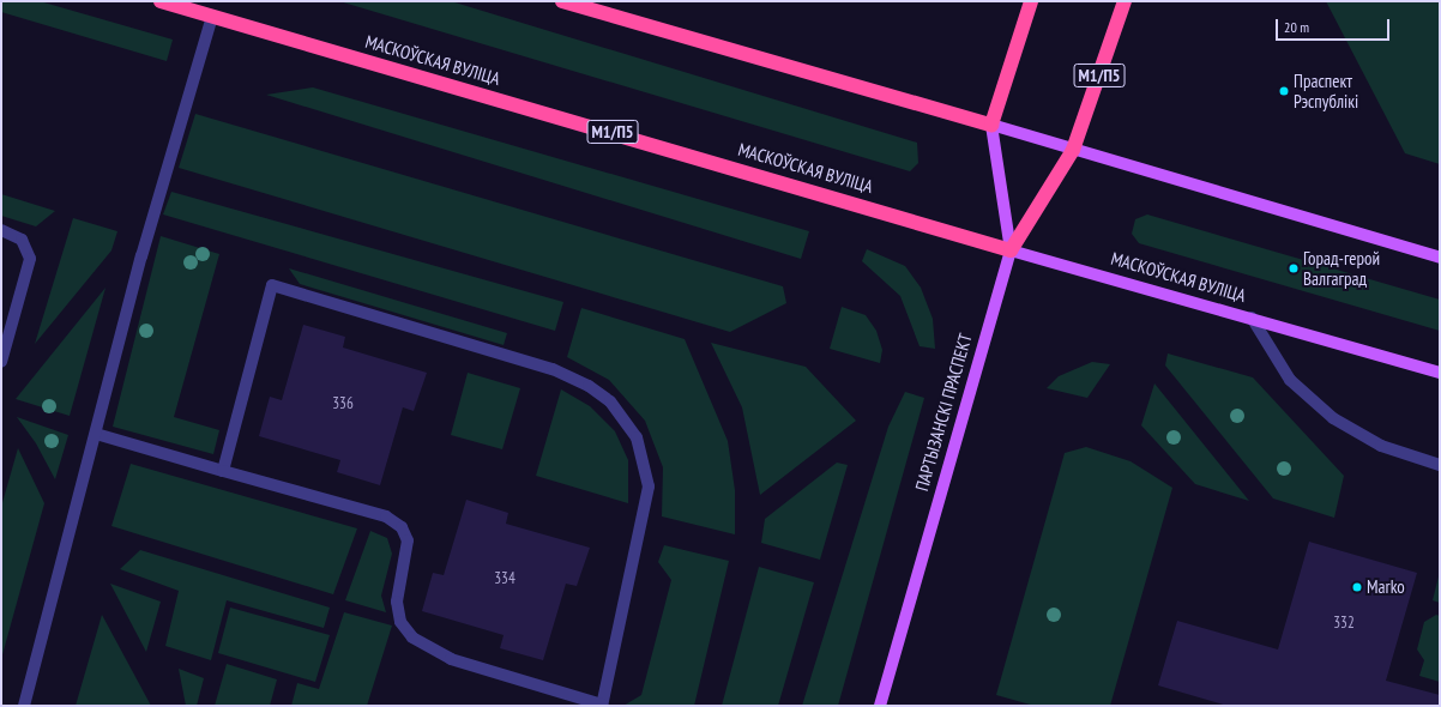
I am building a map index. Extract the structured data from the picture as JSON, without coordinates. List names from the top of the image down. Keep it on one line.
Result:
{"streets":{"highway":["МАСКОЎСКАЯ ВУЛІЦА","М1/П5"],"main road":["ПАРТЫЗАНСКІ ПРАСПЕКТ"]},"crossings":[["МАСКОЎСКАЯ ВУЛІЦА","М1/П5"],["МАСКОЎСКАЯ ВУЛІЦА","ПАРТЫЗАНСКІ ПРАСПЕКТ"],["М1/П5","ПАРТЫЗАНСКІ ПРАСПЕКТ"]],"places":["Праспект Рэспублікі","Горад-герой Валгаград","Marko"],"house_numbers":["336","334","332"],"scale_bar":"20 m"}
